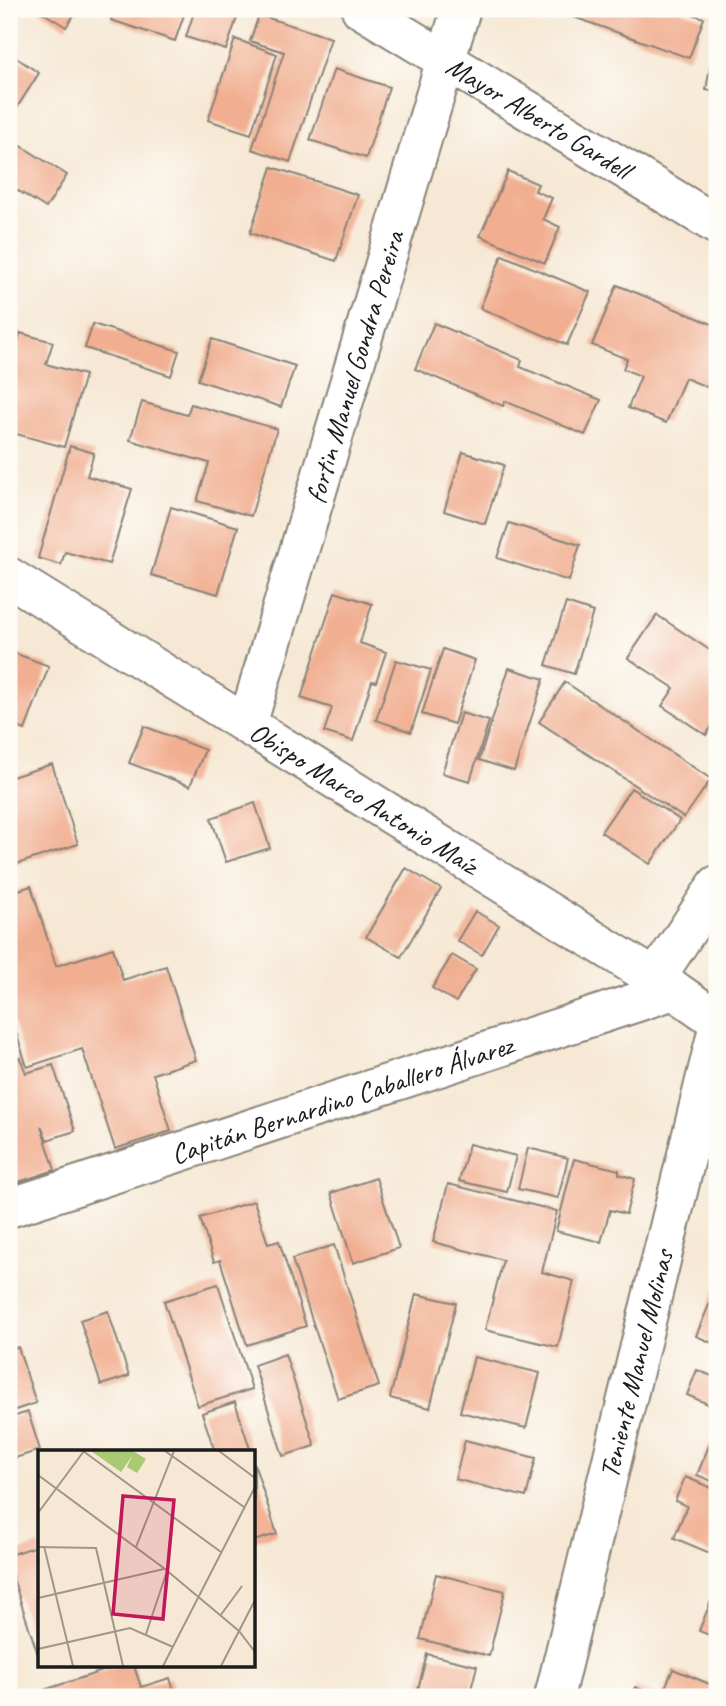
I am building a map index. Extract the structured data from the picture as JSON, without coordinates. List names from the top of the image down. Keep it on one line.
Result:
{"streets":{"street":["Mayor Alberto Gardell","fortin Manuel Gondra Pereira","Obispo Marco Antonio Maíz","Capitán Bernardino Caballero Álvarez","Teniente Manuel Molinas"]},"crossings":[["Mayor Alberto Gardell","fortin Manuel Gondra Pereira"],["fortin Manuel Gondra Pereira","Obispo Marco Antonio Maíz"],["Obispo Marco Antonio Maíz","Capitán Bernardino Caballero Álvarez"]]}
